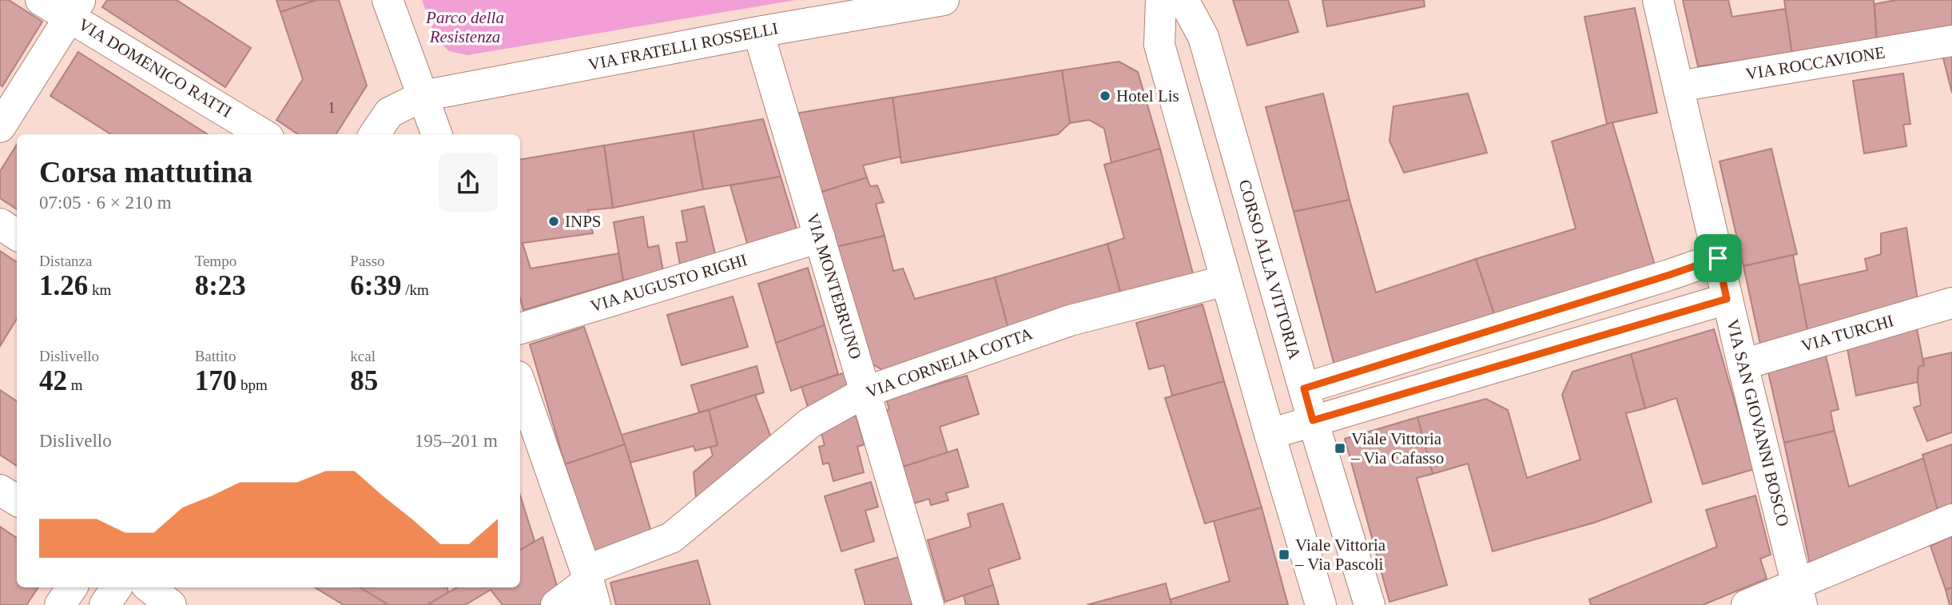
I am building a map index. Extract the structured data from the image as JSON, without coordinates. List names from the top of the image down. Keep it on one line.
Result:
{"streets":{"street":["VIA FRATELLI ROSSELLI","VIA ROCCAVIONE","VIA DOMENICO RATTI","CORSO ALLA VITTORIA","VIA AUGUSTO RIGHI","VIA MONTEBRUNO","VIA TURCHI","VIA CORNELIA COTTA","VIA SAN GIOVANNI BOSCO"]},"crossings":[["VIA FRATELLI ROSSELLI","VIA MONTEBRUNO"],["VIA ROCCAVIONE","VIA SAN GIOVANNI BOSCO"],["VIA AUGUSTO RIGHI","VIA MONTEBRUNO"],["VIA MONTEBRUNO","VIA CORNELIA COTTA"],["VIA TURCHI","VIA SAN GIOVANNI BOSCO"]],"parks":["Parco della Resistenza"],"places":{"other":["Hotel Lis","INPS"],"transit":["Viale Vittoria – Via Cafasso","Viale Vittoria – Via Pascoli"]},"house_numbers":["1"],"page":{"heading":["Corsa mattutina","07:05 · 6 × 210 m"],"stats":[["Distanza","1.26 km"],["Tempo","8:23"],["Passo","6:39 /km"],["Dislivello","42 m"],["Battito","170 bpm"],["kcal","85"]],"chart":["Dislivello","195–201 m"]}}
